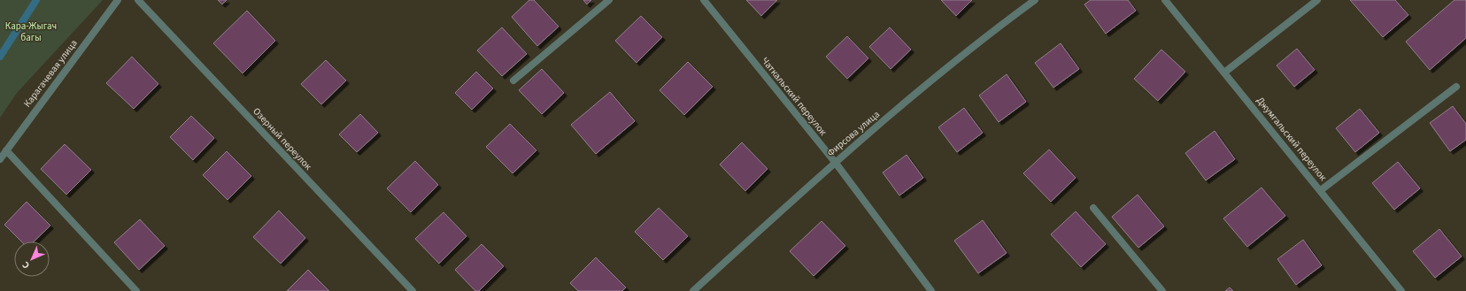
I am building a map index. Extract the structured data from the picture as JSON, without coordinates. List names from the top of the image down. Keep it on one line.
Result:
{"streets":{"street":["Карагачевая улица","Чаткальский переулок","Фирсова улица","Озерный переулок","Джумгальский переулок"]},"crossings":[["Чаткальский переулок","Фирсова улица"]],"parks":["Кара-Жыгач багы"],"north":"bottom left"}
